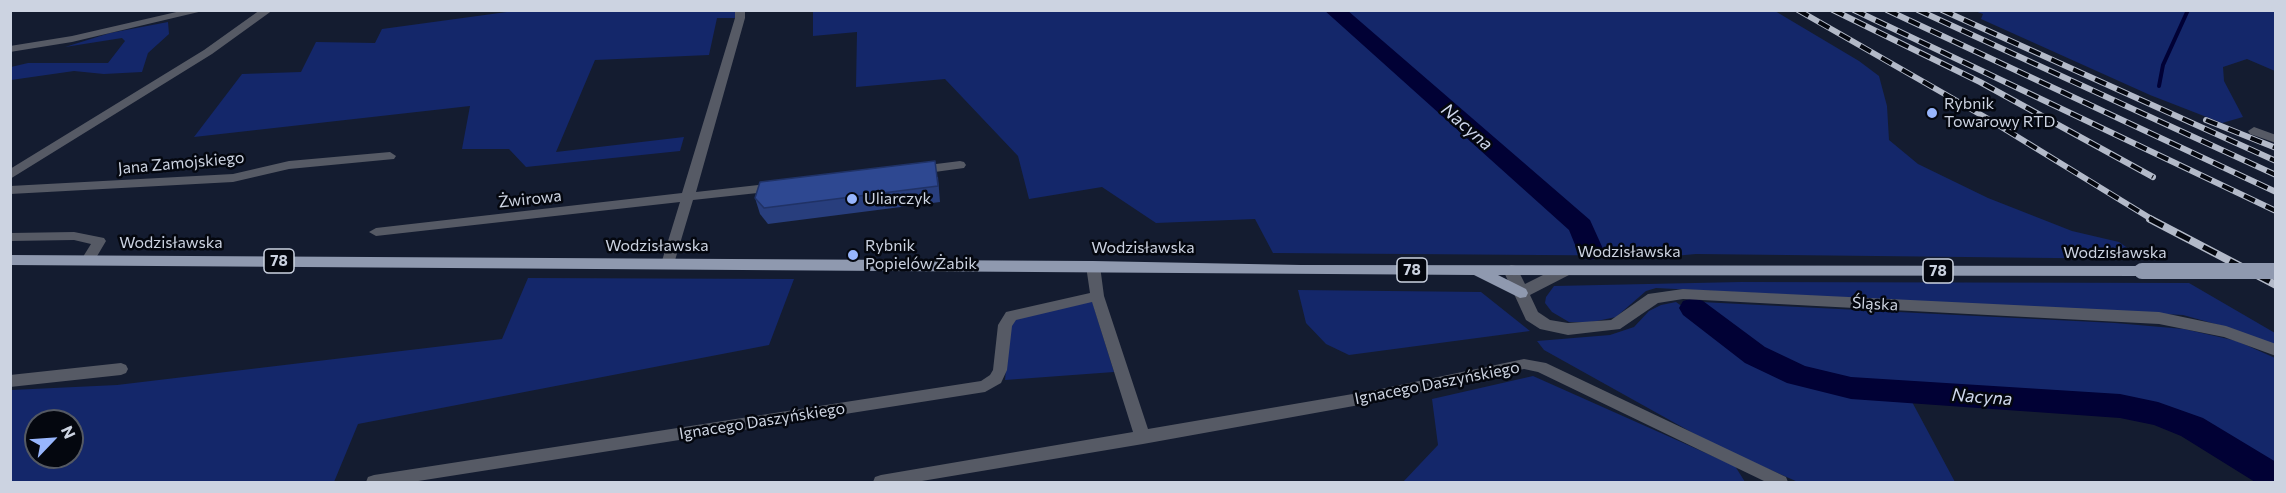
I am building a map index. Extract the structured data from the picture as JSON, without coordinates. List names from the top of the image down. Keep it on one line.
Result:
{"streets":{"main road":["Wodzisławska","78"],"street":["Jana Zamojskiego","Żwirowa","Śląska","Ignacego Daszyńskiego"]},"crossings":[["Wodzisławska","Śląska"]],"water":["Nacyna"],"places":["Rybnik Towarowy RTD","Uliarczyk","Rybnik Popielów Żabik"],"north":"top right"}
